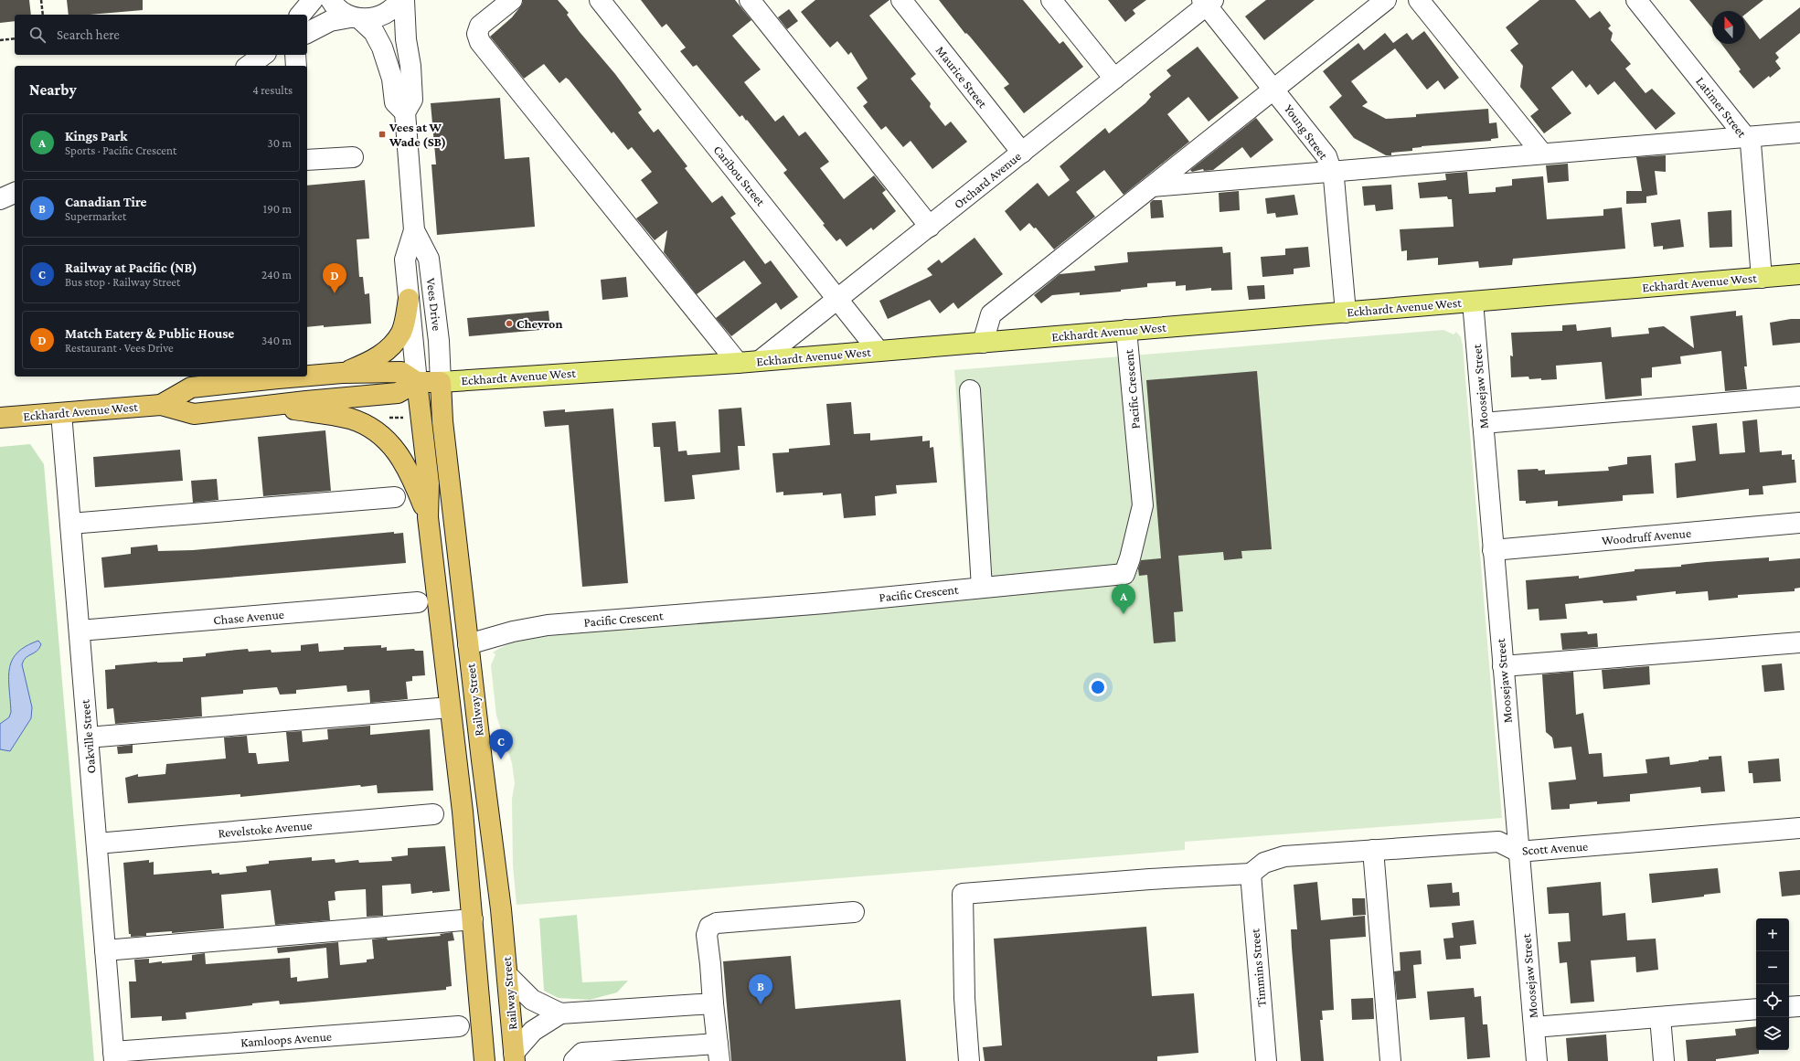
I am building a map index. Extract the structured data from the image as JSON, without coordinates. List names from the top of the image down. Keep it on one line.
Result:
{"streets":{"highway":["Eckhardt Avenue West","Railway Street"],"street":["Maurice Street","Latimer Street","Young Street","Caribou Street","Orchard Avenue","Vees Drive","Moosejaw Street","Pacific Crescent","Woodruff Avenue","Chase Avenue","Oakville Street","Revelstoke Avenue","Scott Avenue","Timmins Street","Kamloops Avenue"]},"crossings":[["Maurice Street","Orchard Avenue"],["Latimer Street","Eckhardt Avenue West"],["Young Street","Orchard Avenue"],["Young Street","Eckhardt Avenue West"],["Caribou Street","Orchard Avenue"],["Caribou Street","Eckhardt Avenue West"],["Orchard Avenue","Eckhardt Avenue West"],["Eckhardt Avenue West","Vees Drive"],["Eckhardt Avenue West","Moosejaw Street"],["Eckhardt Avenue West","Pacific Crescent"],["Eckhardt Avenue West","Railway Street"],["Eckhardt Avenue West","Oakville Street"],["Vees Drive","Railway Street"],["Moosejaw Street","Woodruff Avenue"],["Moosejaw Street","Scott Avenue"],["Pacific Crescent","Railway Street"],["Chase Avenue","Oakville Street"],["Oakville Street","Revelstoke Avenue"],["Oakville Street","Kamloops Avenue"],["Scott Avenue","Timmins Street"]],"places":{"transit":["Vees at W Wade (SB)"],"other":["Chevron"]},"north":"top","page":{"search":"Search here","heading":["Nearby","4 results"],"list":[{"mark":"A","name":"Kings Park","note":"Sports · Pacific Crescent","value":"30 m"},{"mark":"B","name":"Canadian Tire","note":"Supermarket","value":"190 m"},{"mark":"C","name":"Railway at Pacific (NB)","note":"Bus stop · Railway Street","value":"240 m"},{"mark":"D","name":"Match Eatery & Public House","note":"Restaurant · Vees Drive","value":"340 m"}],"pins":["D","A","C","B"],"map_buttons":["+","−"]}}
